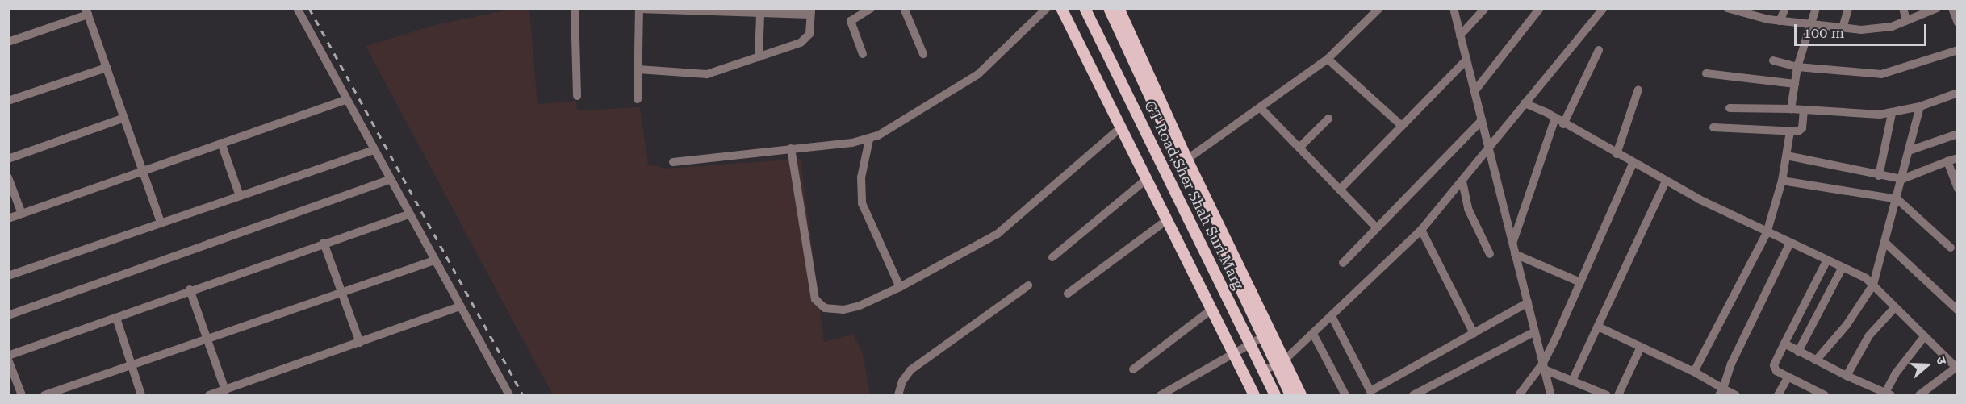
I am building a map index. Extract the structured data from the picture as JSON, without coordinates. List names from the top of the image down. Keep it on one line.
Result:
{"streets":{"main road":["GT Road;Sher Shah Suri Marg"]},"scale_bar":"100 m","north":"right"}
